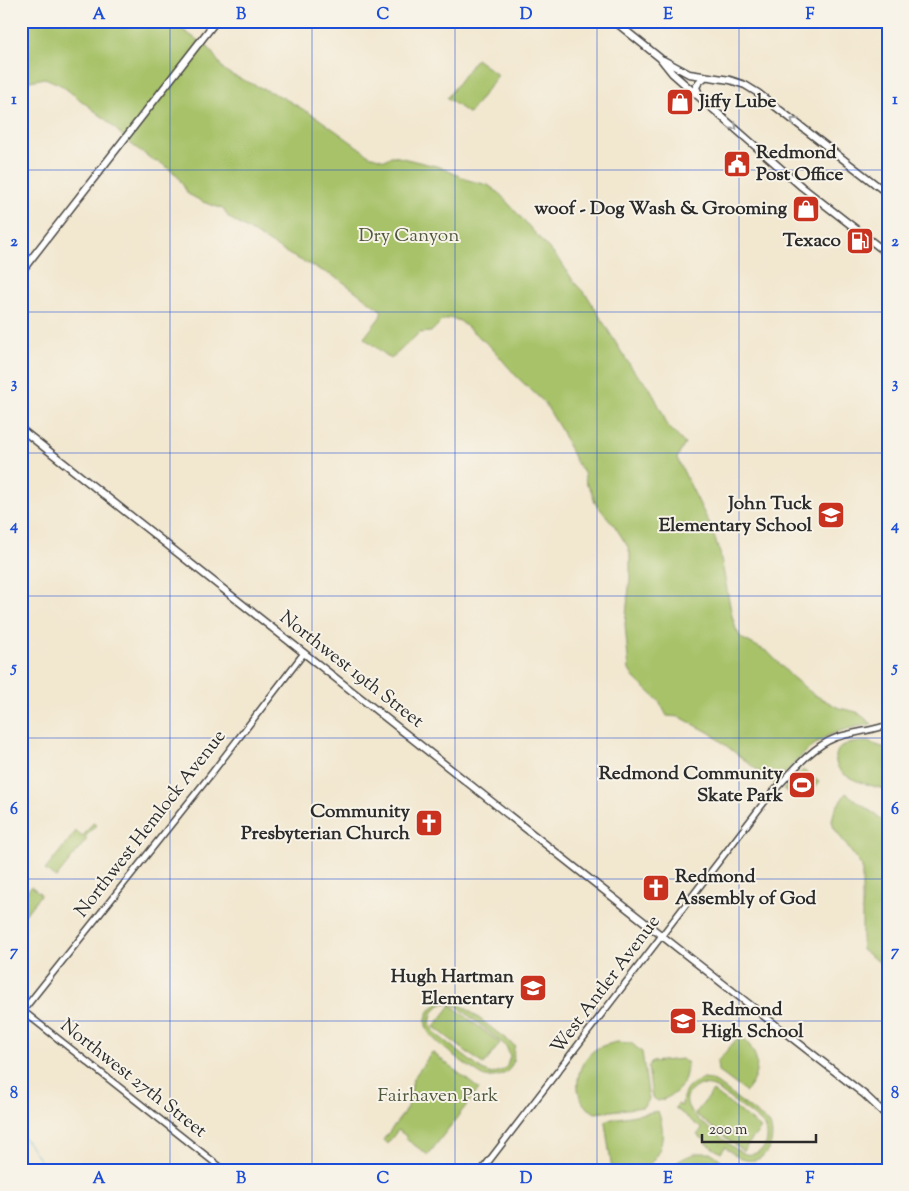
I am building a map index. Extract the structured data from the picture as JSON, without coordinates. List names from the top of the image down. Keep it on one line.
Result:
{"streets":{"main road":["Northwest 19th Street"],"street":["Northwest Hemlock Avenue","West Antler Avenue","Northwest 27th Street"]},"crossings":[["Northwest 19th Street","Northwest Hemlock Avenue"],["Northwest 19th Street","West Antler Avenue"],["Northwest Hemlock Avenue","Northwest 27th Street"]],"parks":["Dry Canyon","Fairhaven Park"],"places":{"shop":["Jiffy Lube","woof - Dog Wash & Grooming"],"public building":["Redmond Post Office"],"fuel station":["Texaco"],"school or university":["John Tuck Elementary School","Hugh Hartman Elementary","Redmond High School"],"sports":["Redmond Community Skate Park"],"church":["Community Presbyterian Church","Redmond Assembly of God"]},"scale_bar":"200 m","grid":{"columns":["A","B","C","D","E","F"],"rows":["1","2","3","4","5","6","7","8"]}}
